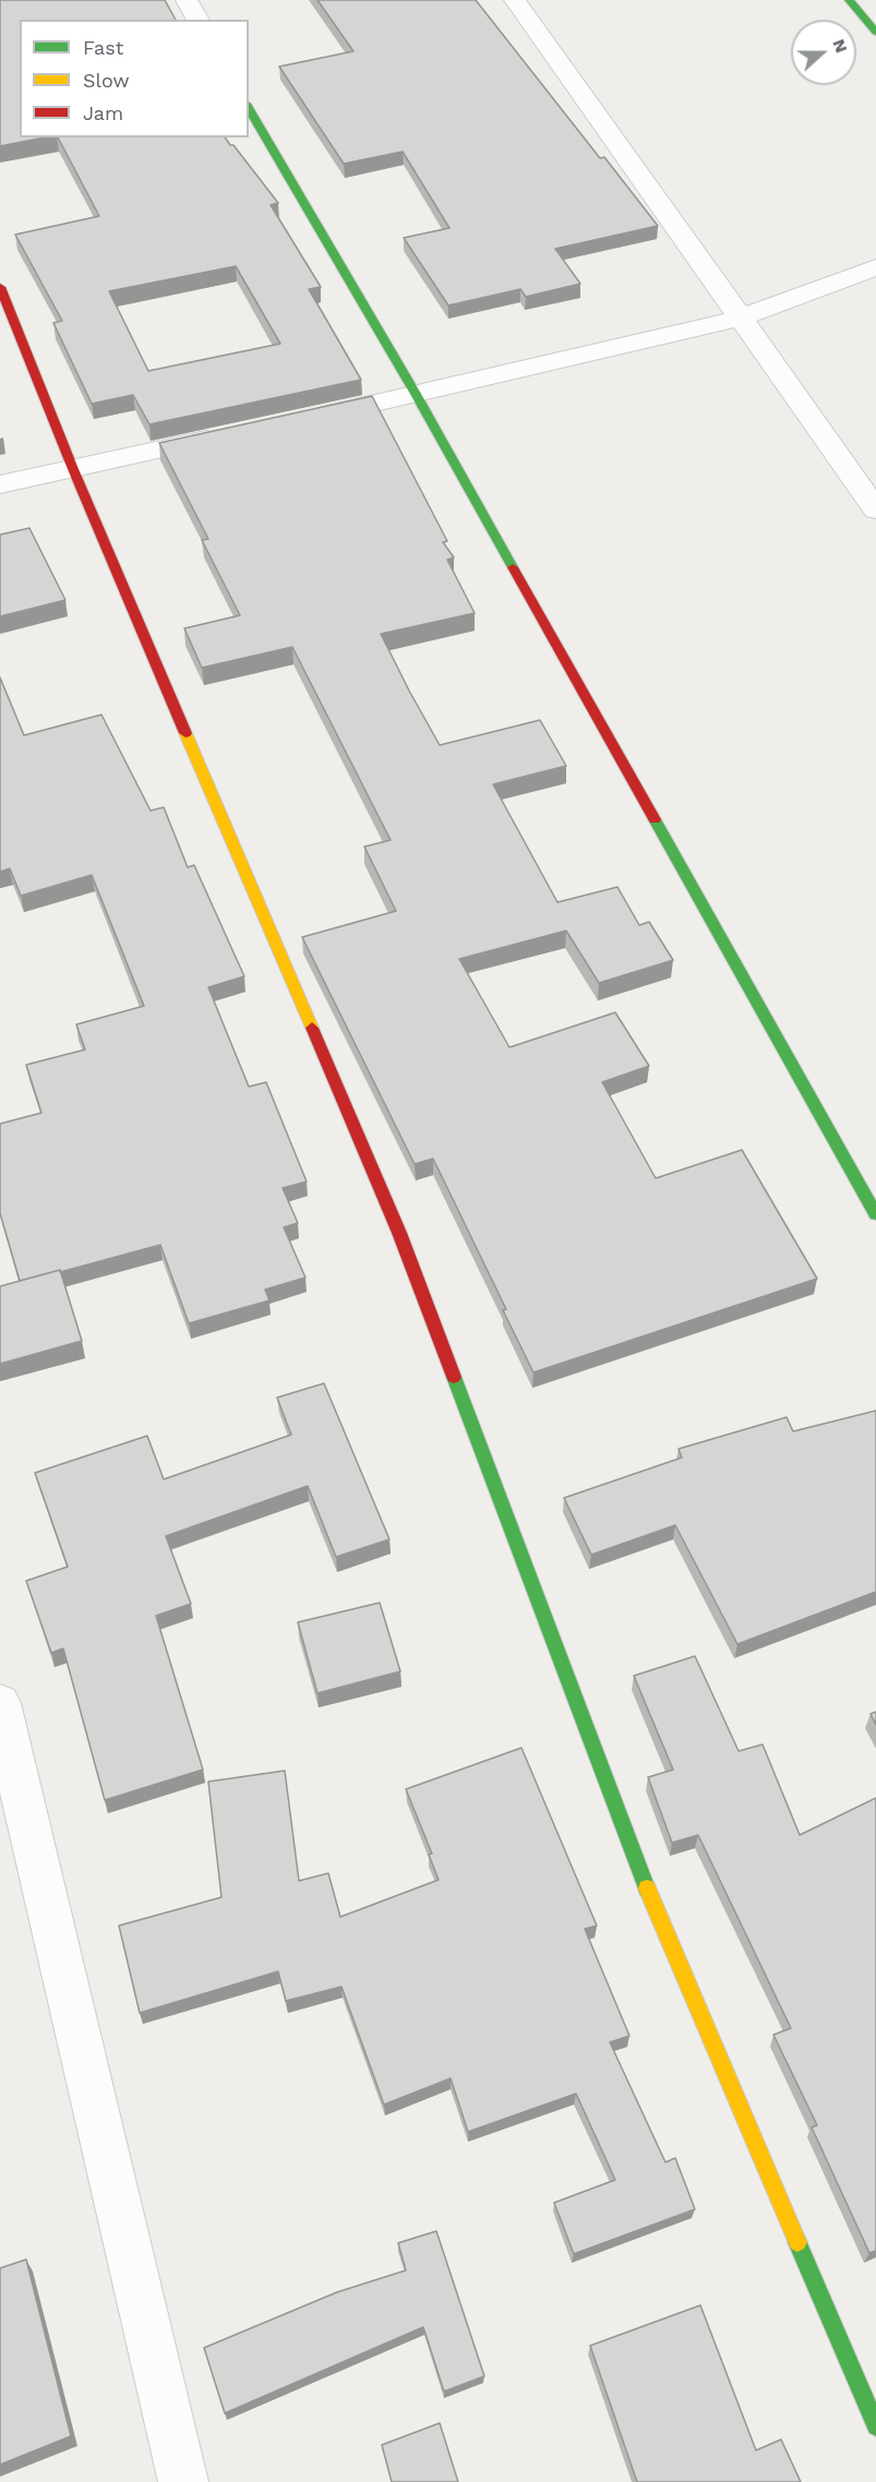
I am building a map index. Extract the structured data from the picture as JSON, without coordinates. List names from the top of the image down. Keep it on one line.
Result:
{"legend":["Fast","Slow","Jam"],"north":"right"}
